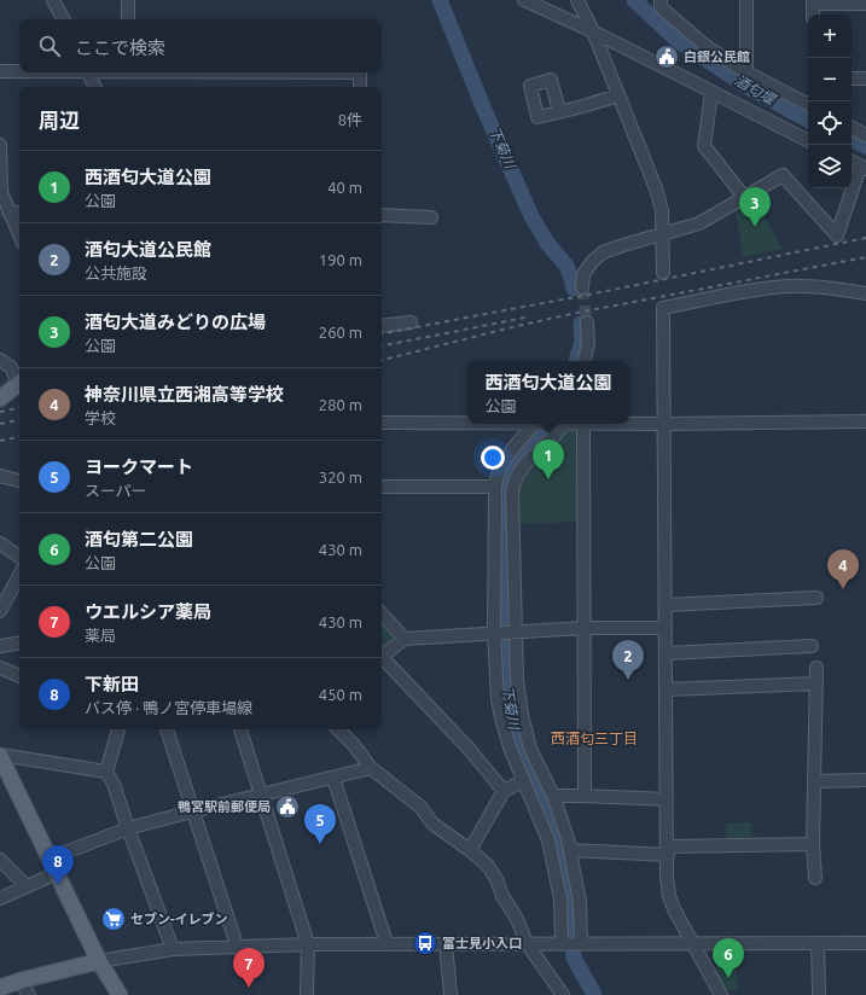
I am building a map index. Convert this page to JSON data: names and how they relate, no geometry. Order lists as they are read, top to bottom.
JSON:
{
  "districts": ["西酒匂三丁目"],
  "water": ["酒匂堰", "下菊川"],
  "places": {
    "public building": ["白銀公民館", "鴨宮駅前郵便局"],
    "supermarket": ["セブン-イレブン"],
    "bus stop": ["富士見小入口"]
  },
  "page": {
    "map_buttons": ["+", "−"],
    "search": "ここで検索",
    "heading": ["周辺", "8件"],
    "list": [
      {
        "mark": "1",
        "name": "西酒匂大道公園",
        "note": "公園",
        "value": "40 m"
      },
      {
        "mark": "2",
        "name": "酒匂大道公民館",
        "note": "公共施設",
        "value": "190 m"
      },
      {
        "mark": "3",
        "name": "酒匂大道みどりの広場",
        "note": "公園",
        "value": "260 m"
      },
      {
        "mark": "4",
        "name": "神奈川県立西湘高等学校",
        "note": "学校",
        "value": "280 m"
      },
      {
        "mark": "5",
        "name": "ヨークマート",
        "note": "スーパー",
        "value": "320 m"
      },
      {
        "mark": "6",
        "name": "酒匂第二公園",
        "note": "公園",
        "value": "430 m"
      },
      {
        "mark": "7",
        "name": "ウエルシア薬局",
        "note": "薬局",
        "value": "430 m"
      },
      {
        "mark": "8",
        "name": "下新田",
        "note": "バス停 · 鴨ノ宮停車場線",
        "value": "450 m"
      }
    ],
    "pins": [
      "3",
      "1",
      "4",
      "2",
      "5",
      "8",
      "6",
      "7"
    ],
    "popup": ["西酒匂大道公園", "公園"]
  }
}
